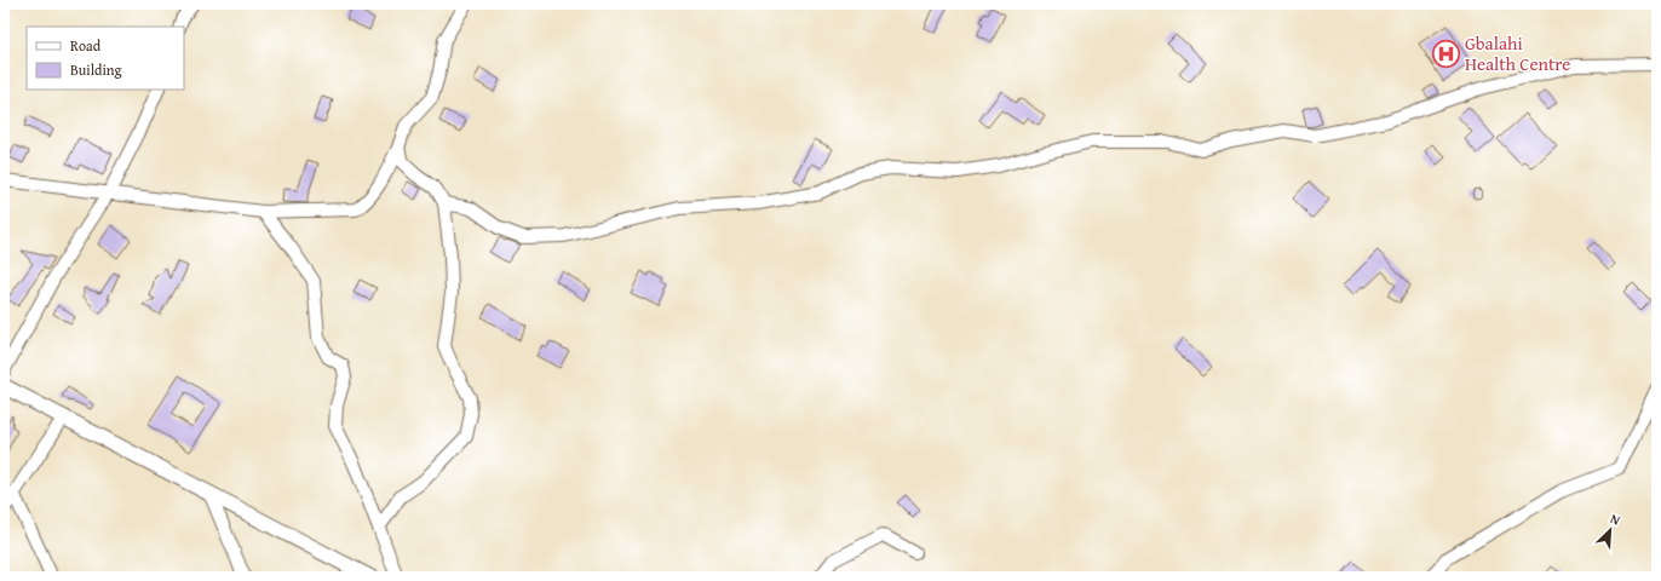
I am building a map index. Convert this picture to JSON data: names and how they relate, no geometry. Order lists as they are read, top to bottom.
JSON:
{
  "places": {
    "hospital": ["Gbalahi Health Centre"]
  },
  "legend": ["Road", "Building"],
  "north": "top right"
}
